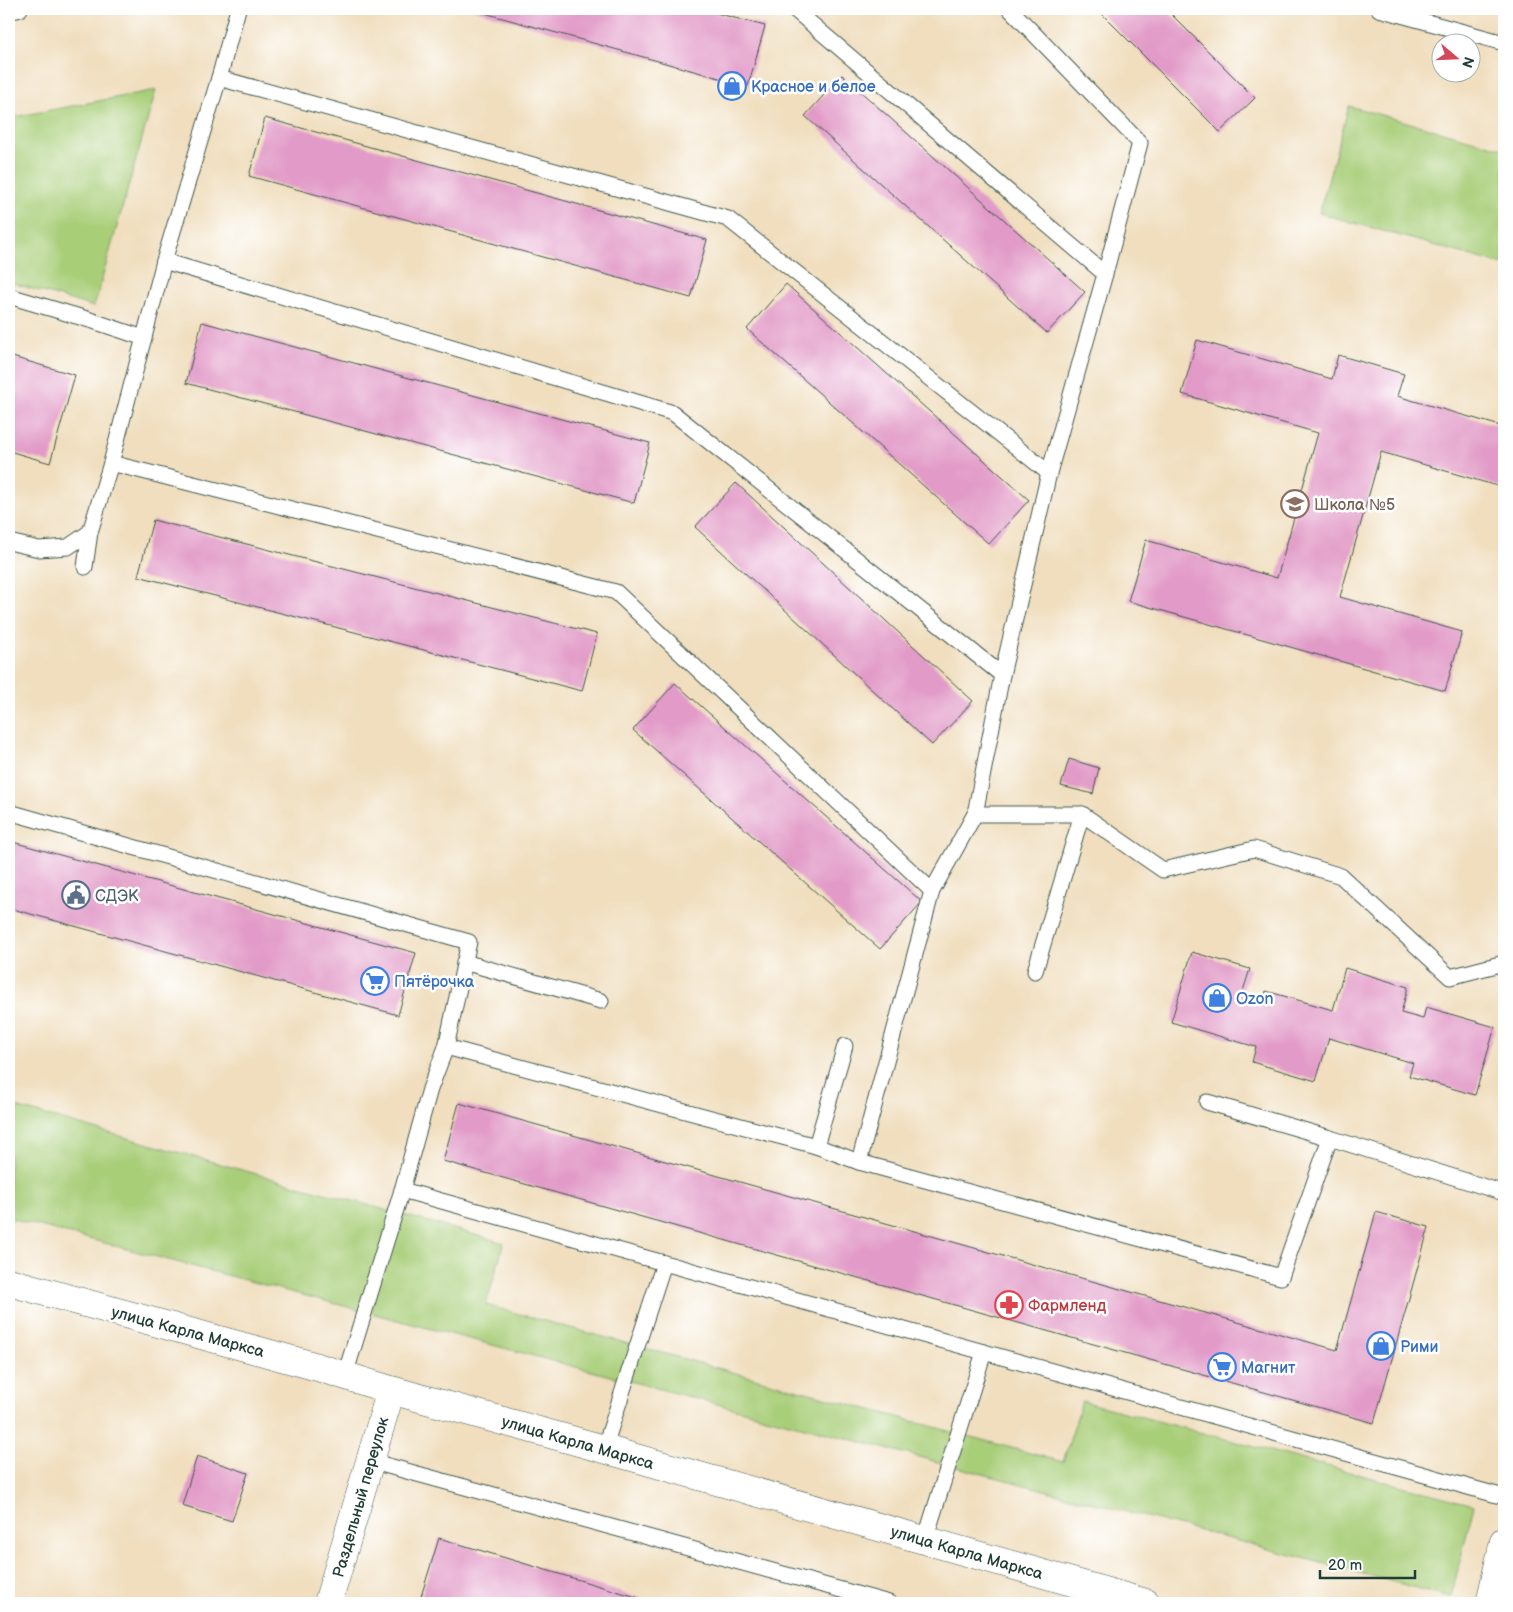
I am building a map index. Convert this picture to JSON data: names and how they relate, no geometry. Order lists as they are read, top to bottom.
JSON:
{
  "streets": {
    "street": ["улица Карла Маркса", "Раздельный переулок"]
  },
  "crossings": [
    ["улица Карла Маркса", "Раздельный переулок"]
  ],
  "places": {
    "shop": ["Красное и белое", "Ozon", "Рими"],
    "school or university": ["Школа №5"],
    "public building": ["СДЭК"],
    "supermarket": ["Пятёрочка", "Магнит"],
    "pharmacy": ["Фармленд"]
  },
  "scale_bar": "20 m",
  "north": "right"
}
